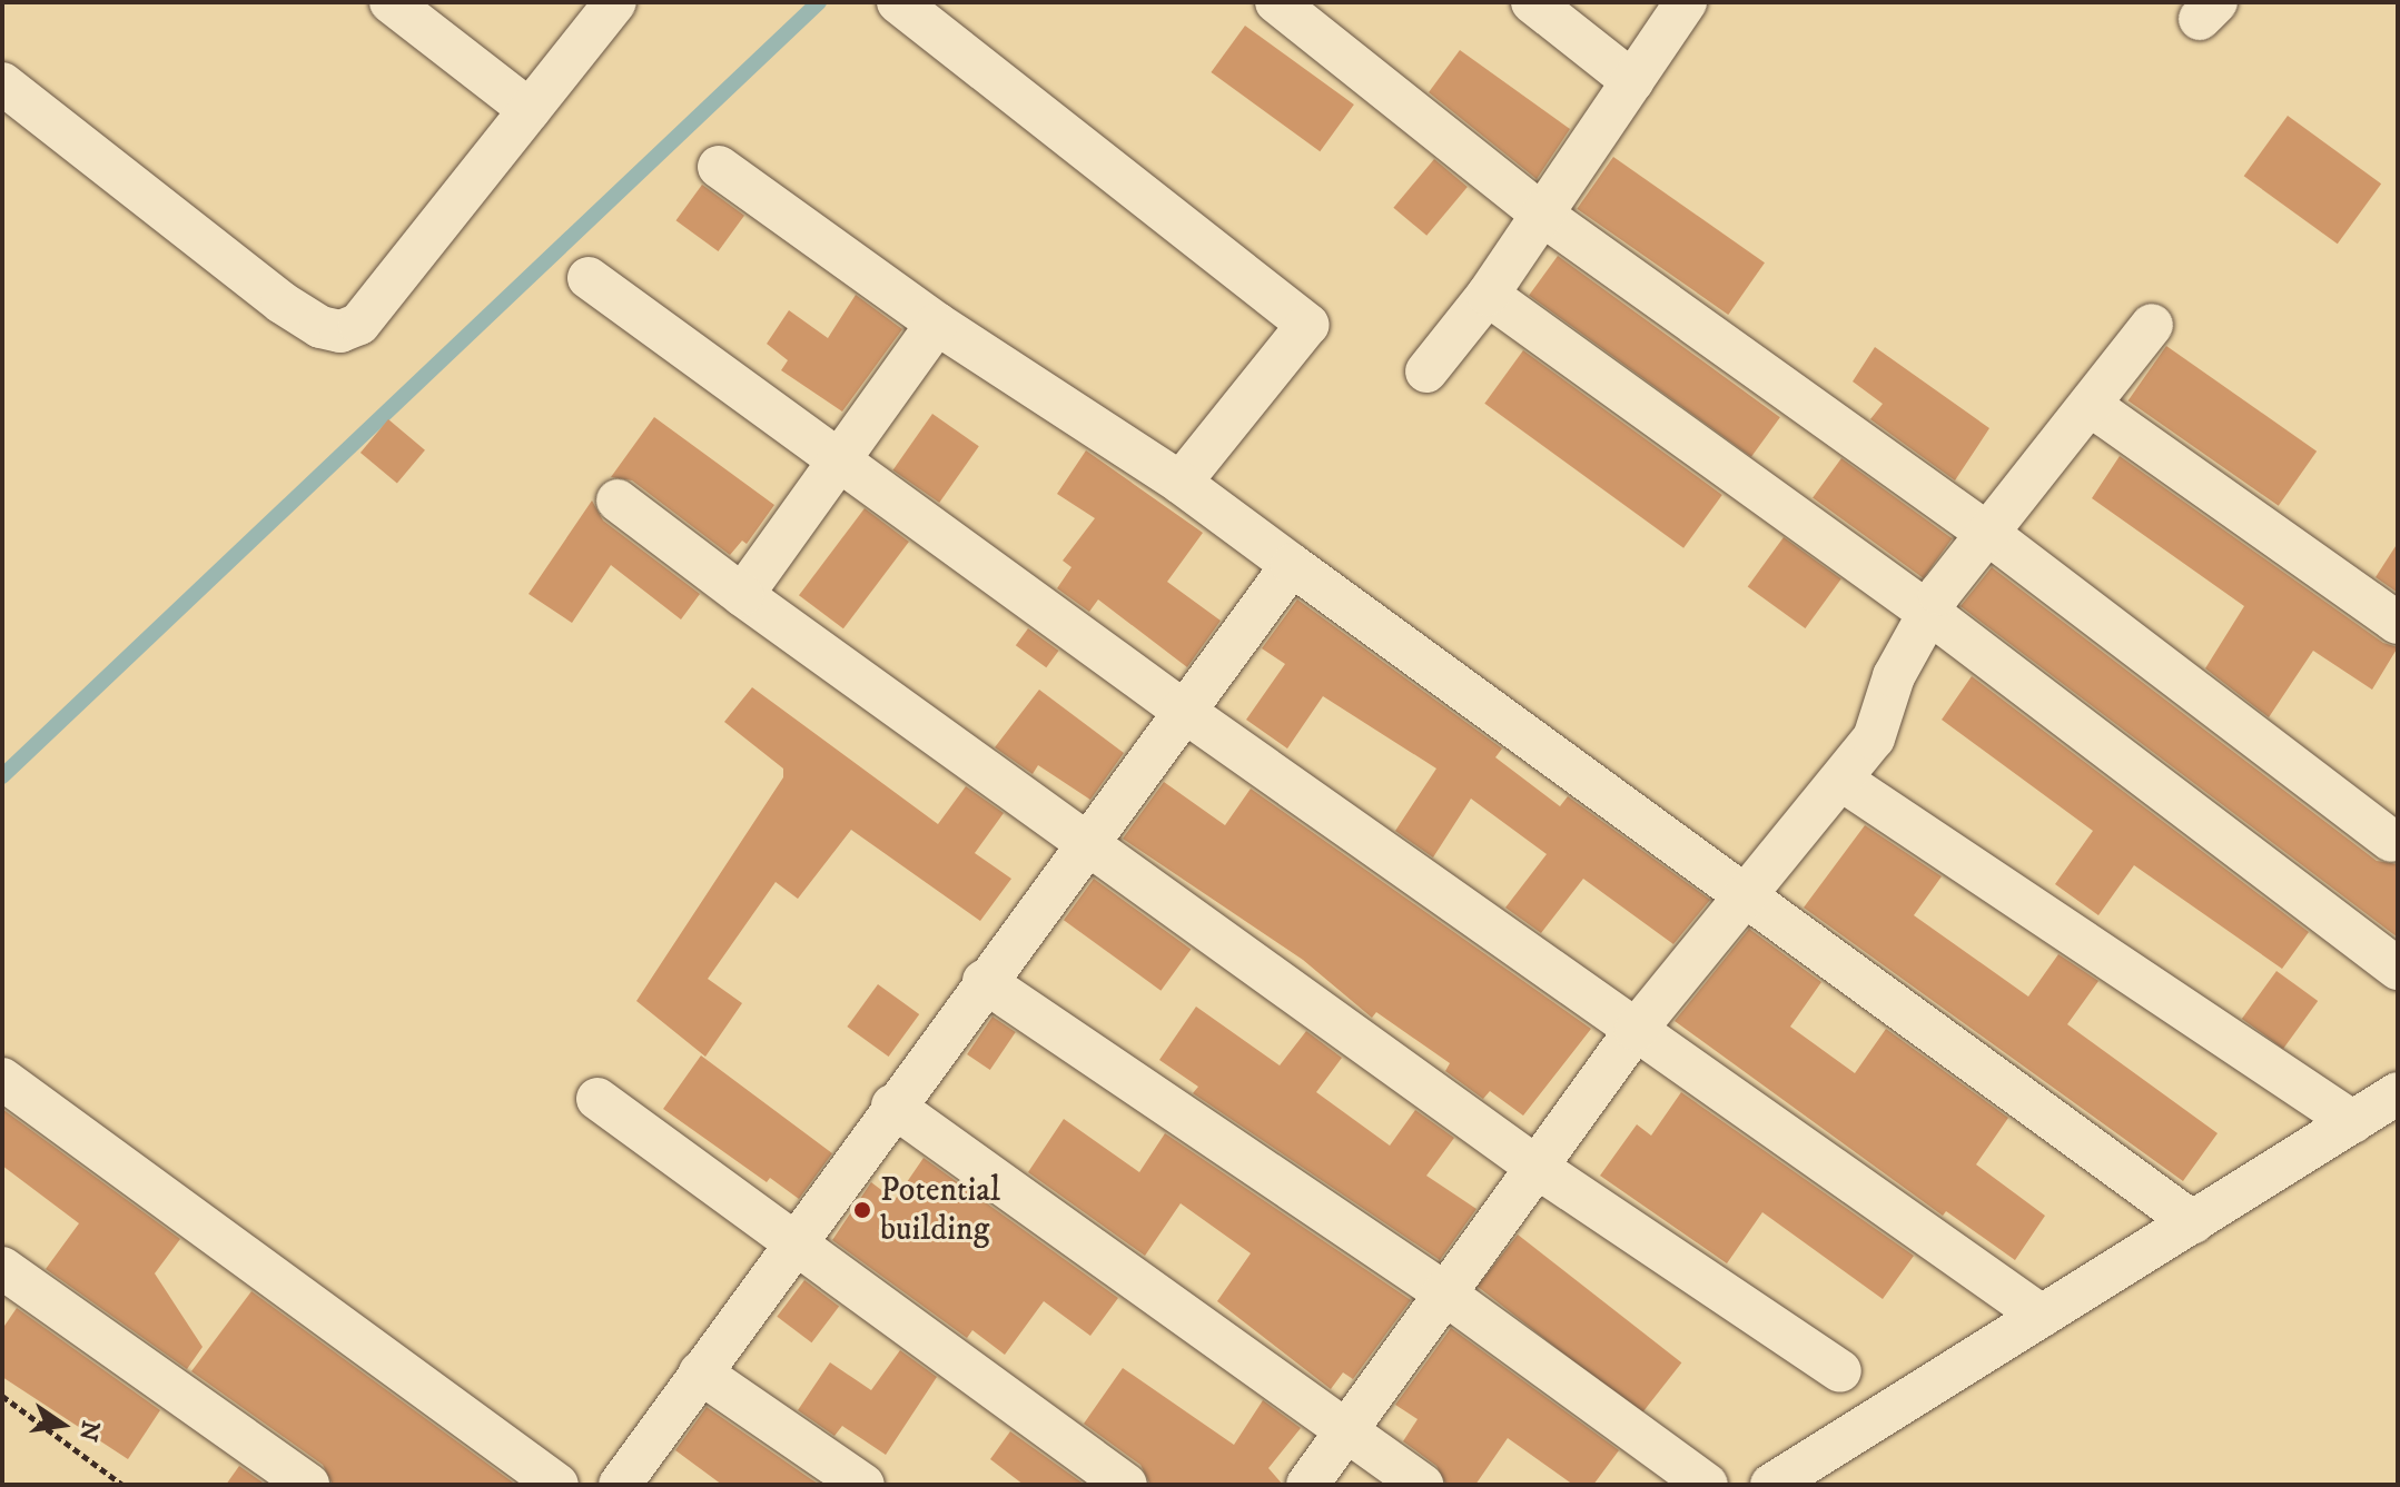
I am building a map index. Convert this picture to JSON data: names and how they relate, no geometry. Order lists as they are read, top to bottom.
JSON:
{
  "places": ["Potential building"],
  "north": "right"
}
